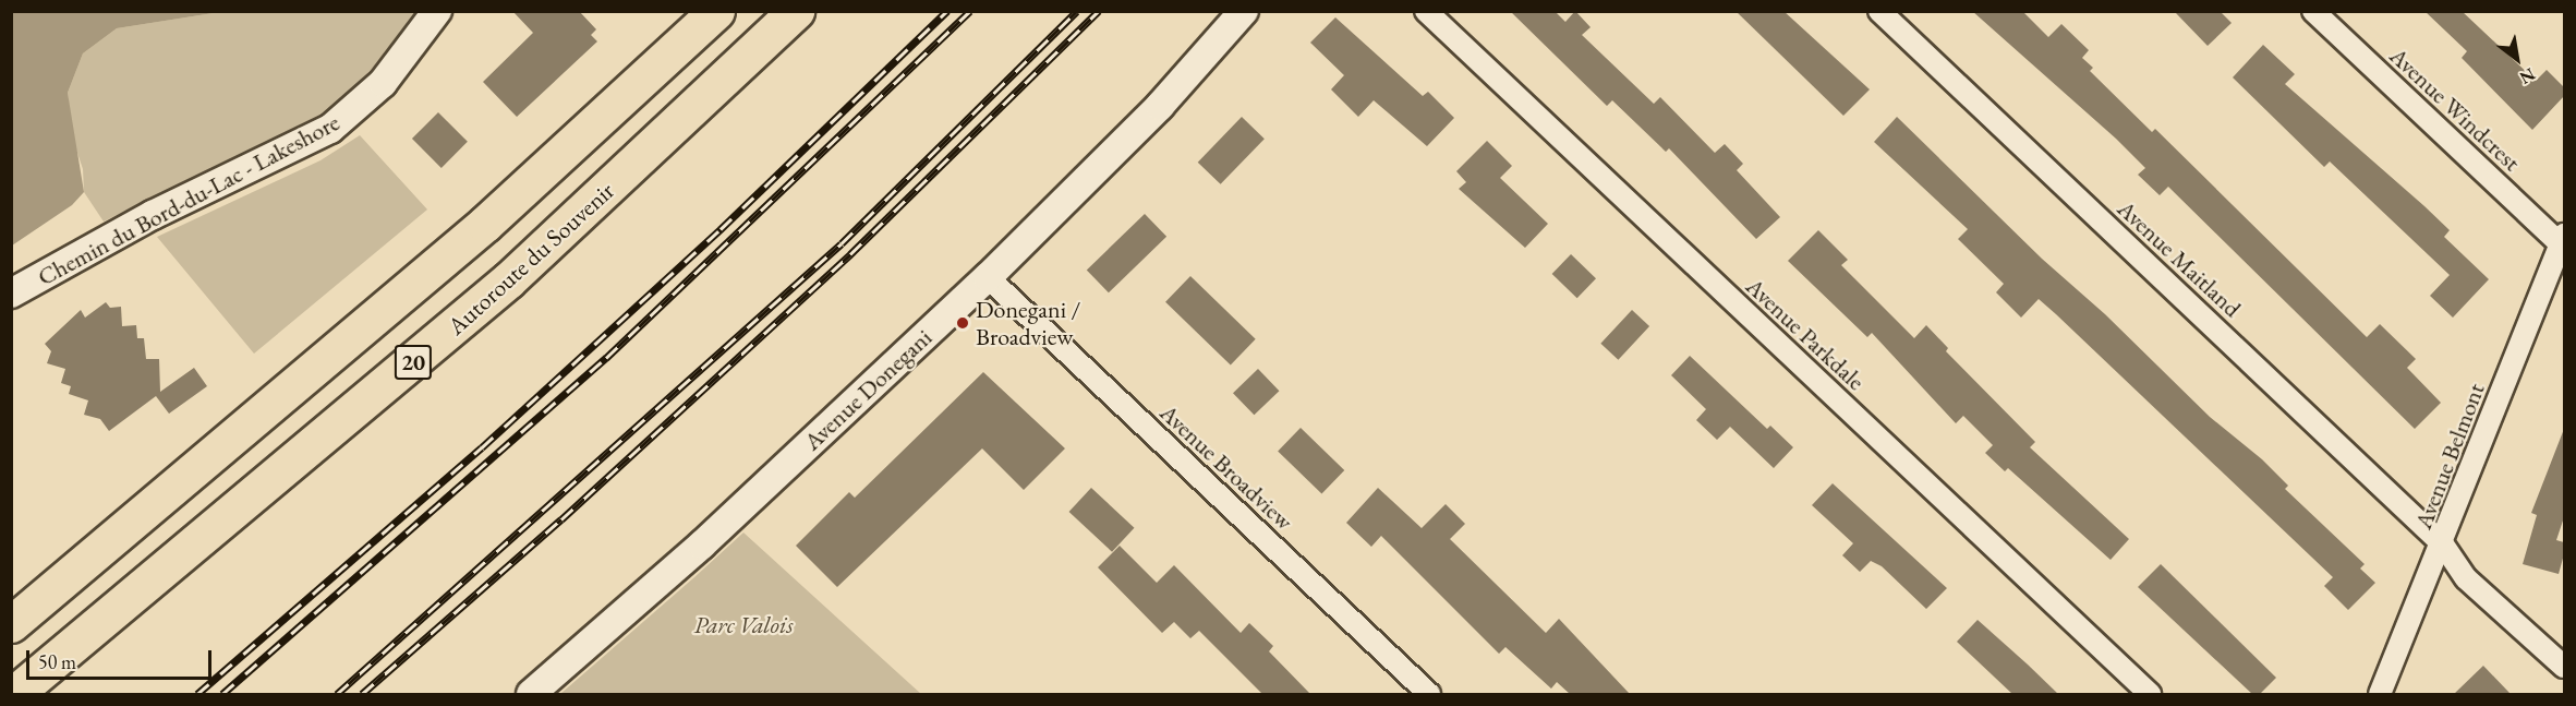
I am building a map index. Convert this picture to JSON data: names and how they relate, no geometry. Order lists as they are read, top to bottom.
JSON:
{
  "streets": {
    "highway": ["Autoroute du Souvenir", "20"],
    "street": [
      "Avenue Windcrest",
      "Chemin du Bord-du-Lac - Lakeshore",
      "Avenue Maitland",
      "Avenue Parkdale",
      "Avenue Donegani",
      "Avenue Belmont",
      "Avenue Broadview"
    ]
  },
  "crossings": [
    ["Avenue Windcrest", "Avenue Belmont"],
    ["Avenue Maitland", "Avenue Belmont"],
    ["Avenue Donegani", "Avenue Broadview"]
  ],
  "parks": ["Parc Valois"],
  "places": ["Donegani / Broadview"],
  "scale_bar": "50 m",
  "north": "bottom right"
}
